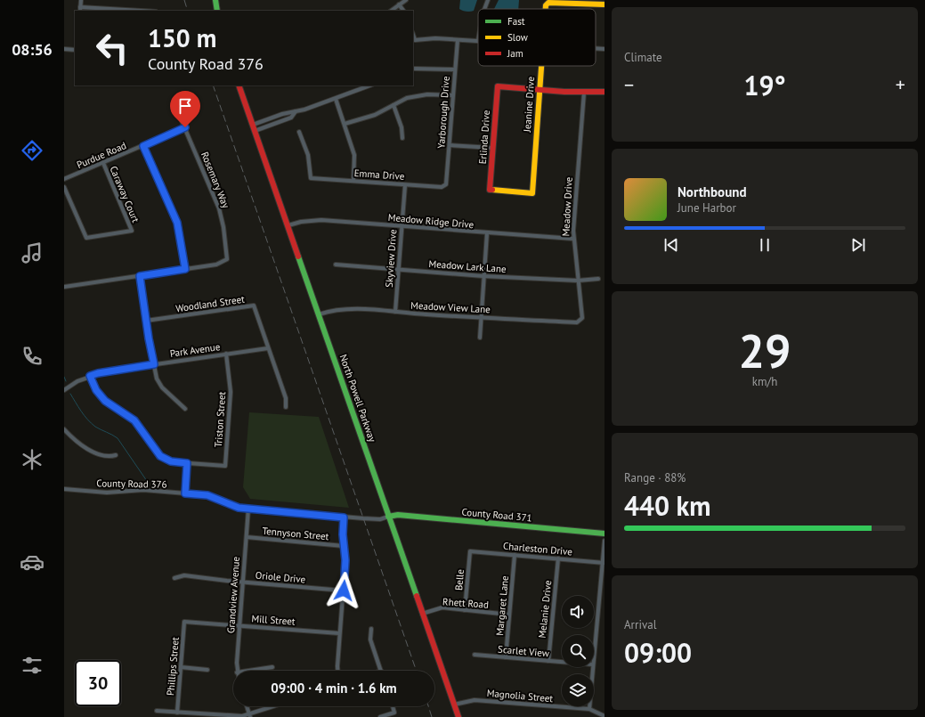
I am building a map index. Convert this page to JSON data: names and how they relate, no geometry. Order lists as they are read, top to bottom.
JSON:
{
  "streets": {
    "street": [
      "Jeanine Drive",
      "Yarborough Drive",
      "Erlinda Drive",
      "Purdue Road",
      "Emma Drive",
      "Rosemary Way",
      "Caraway Court",
      "Meadow Drive",
      "Meadow Ridge Drive",
      "Skyview Drive",
      "Meadow Lark Lane",
      "Woodland Street",
      "Meadow View Lane",
      "Park Avenue",
      "North Powell Parkway",
      "Triston Street",
      "County Road 376",
      "County Road 371",
      "Tennyson Street",
      "Charleston Drive",
      "Oriole Drive",
      "Belle",
      "Grandview Avenue",
      "Rhett Road",
      "Margaret Lane",
      "Melanie Drive",
      "Mill Street",
      "Scarlet View",
      "Phillips Street",
      "Magnolia Street"
    ]
  },
  "crossings": [
    ["Jeanine Drive", "Erlinda Drive"],
    ["Yarborough Drive", "Emma Drive"],
    ["Purdue Road", "Rosemary Way"],
    ["Purdue Road", "Caraway Court"],
    ["Emma Drive", "Skyview Drive"],
    ["Meadow Drive", "Meadow Ridge Drive"],
    ["Meadow Drive", "Meadow Lark Lane"],
    ["Meadow Drive", "Meadow View Lane"],
    ["Meadow Ridge Drive", "Skyview Drive"],
    ["Meadow Ridge Drive", "North Powell Parkway"],
    ["Skyview Drive", "Meadow Lark Lane"],
    ["Skyview Drive", "Meadow View Lane"],
    ["Woodland Street", "Park Avenue"],
    ["Meadow View Lane", "North Powell Parkway"],
    ["Park Avenue", "Triston Street"],
    ["North Powell Parkway", "County Road 376"],
    ["North Powell Parkway", "County Road 371"],
    ["North Powell Parkway", "Rhett Road"],
    ["North Powell Parkway", "Magnolia Street"],
    ["County Road 376", "County Road 371"],
    ["County Road 376", "Grandview Avenue"],
    ["Tennyson Street", "Grandview Avenue"],
    ["Charleston Drive", "Belle"],
    ["Charleston Drive", "Margaret Lane"],
    ["Charleston Drive", "Melanie Drive"],
    ["Oriole Drive", "Grandview Avenue"],
    ["Belle", "Rhett Road"],
    ["Grandview Avenue", "Mill Street"],
    ["Rhett Road", "Margaret Lane"],
    ["Margaret Lane", "Scarlet View"],
    ["Melanie Drive", "Scarlet View"],
    ["Mill Street", "Phillips Street"]
  ],
  "legend": ["Fast", "Slow", "Jam"],
  "page": {
    "tabs": "08:56",
    "tile": [
      "Climate",
      ["29", "km/h"],
      ["Range · 88%", "440 km"],
      ["Arrival", "09:00"]
    ],
    "turn": ["150 m", "County Road 376"],
    "heat": ["−", "19°", "+"],
    "song": ["Northbound", "June Harbor"],
    "limit": "30",
    "trip": "09:00 · 4 min · 1.6 km"
  }
}
